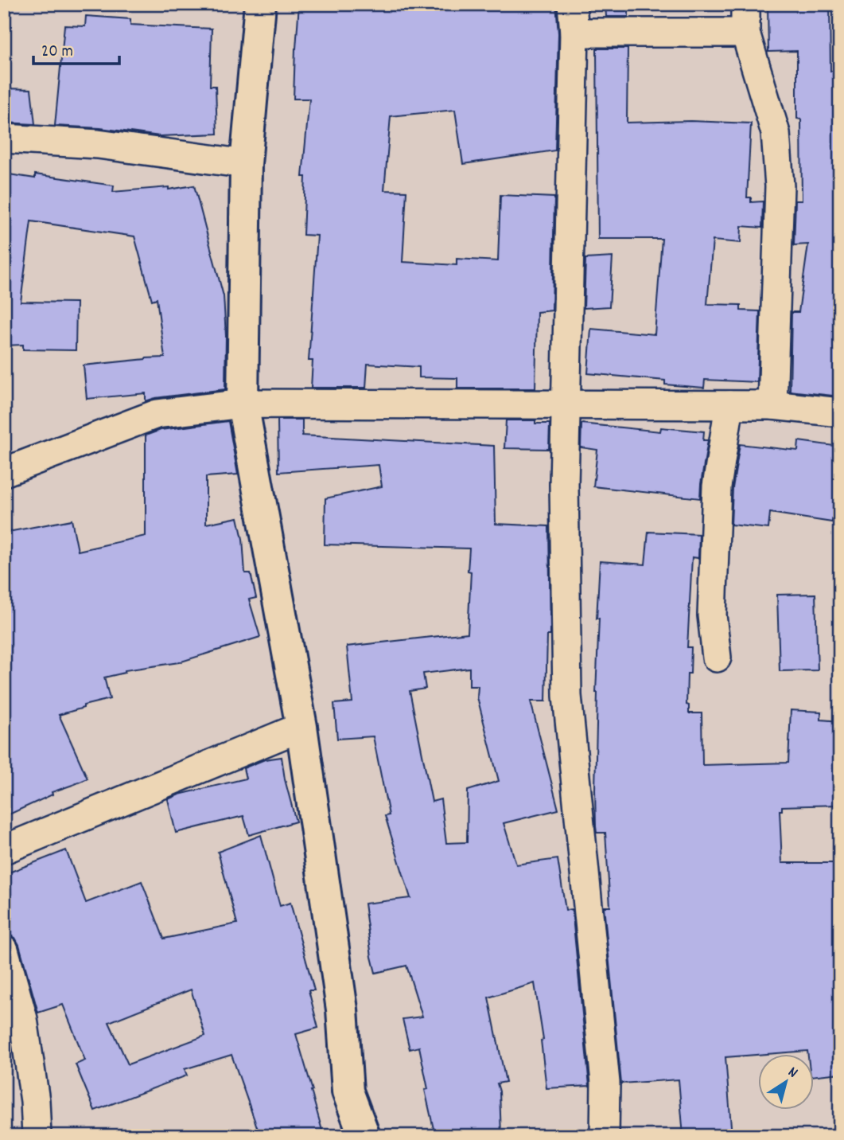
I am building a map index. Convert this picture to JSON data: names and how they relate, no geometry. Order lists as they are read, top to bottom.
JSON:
{
  "scale_bar": "20 m",
  "north": "top right"
}
